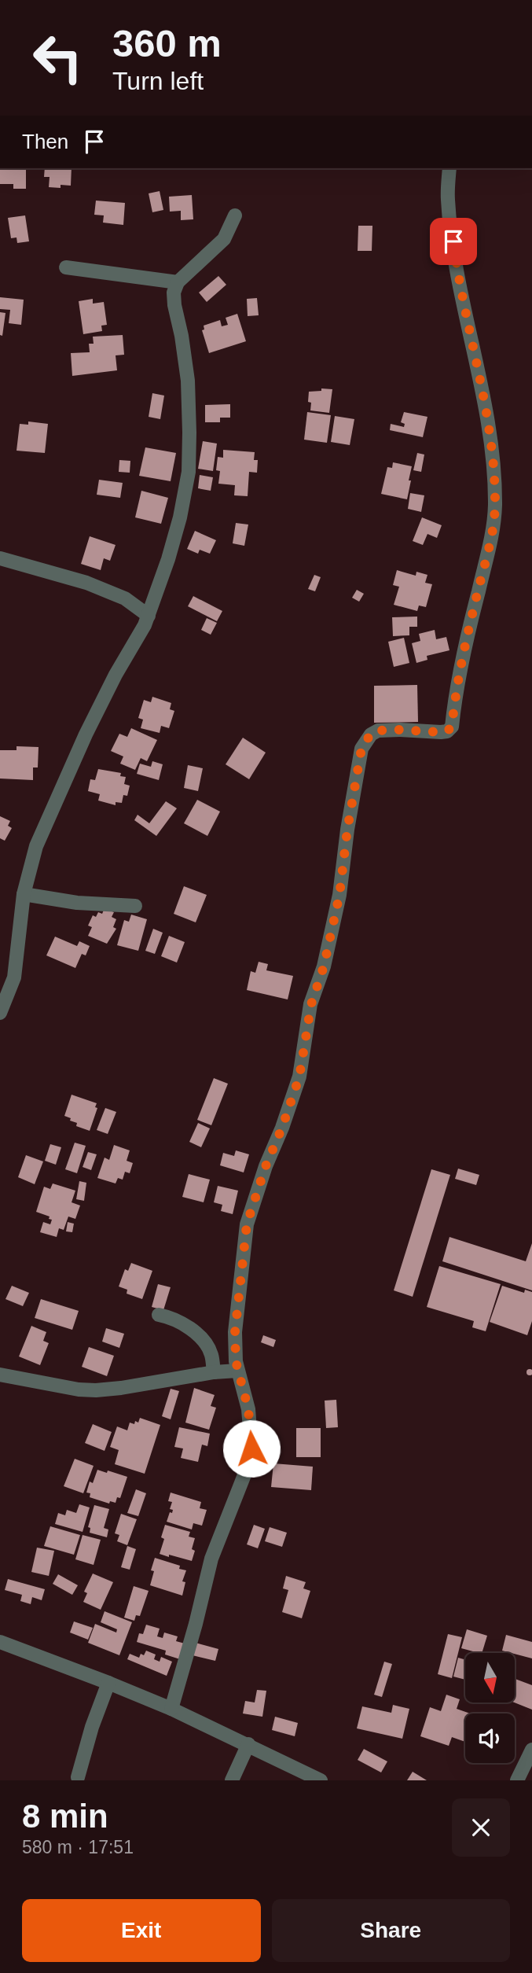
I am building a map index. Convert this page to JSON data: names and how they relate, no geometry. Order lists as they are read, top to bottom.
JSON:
{
  "north": "bottom",
  "page": {
    "turn": ["360 m", "Turn left"],
    "then": "Then",
    "heading": ["8 min", "580 m · 17:51"],
    "buttons": ["Exit", "Share"]
  }
}
